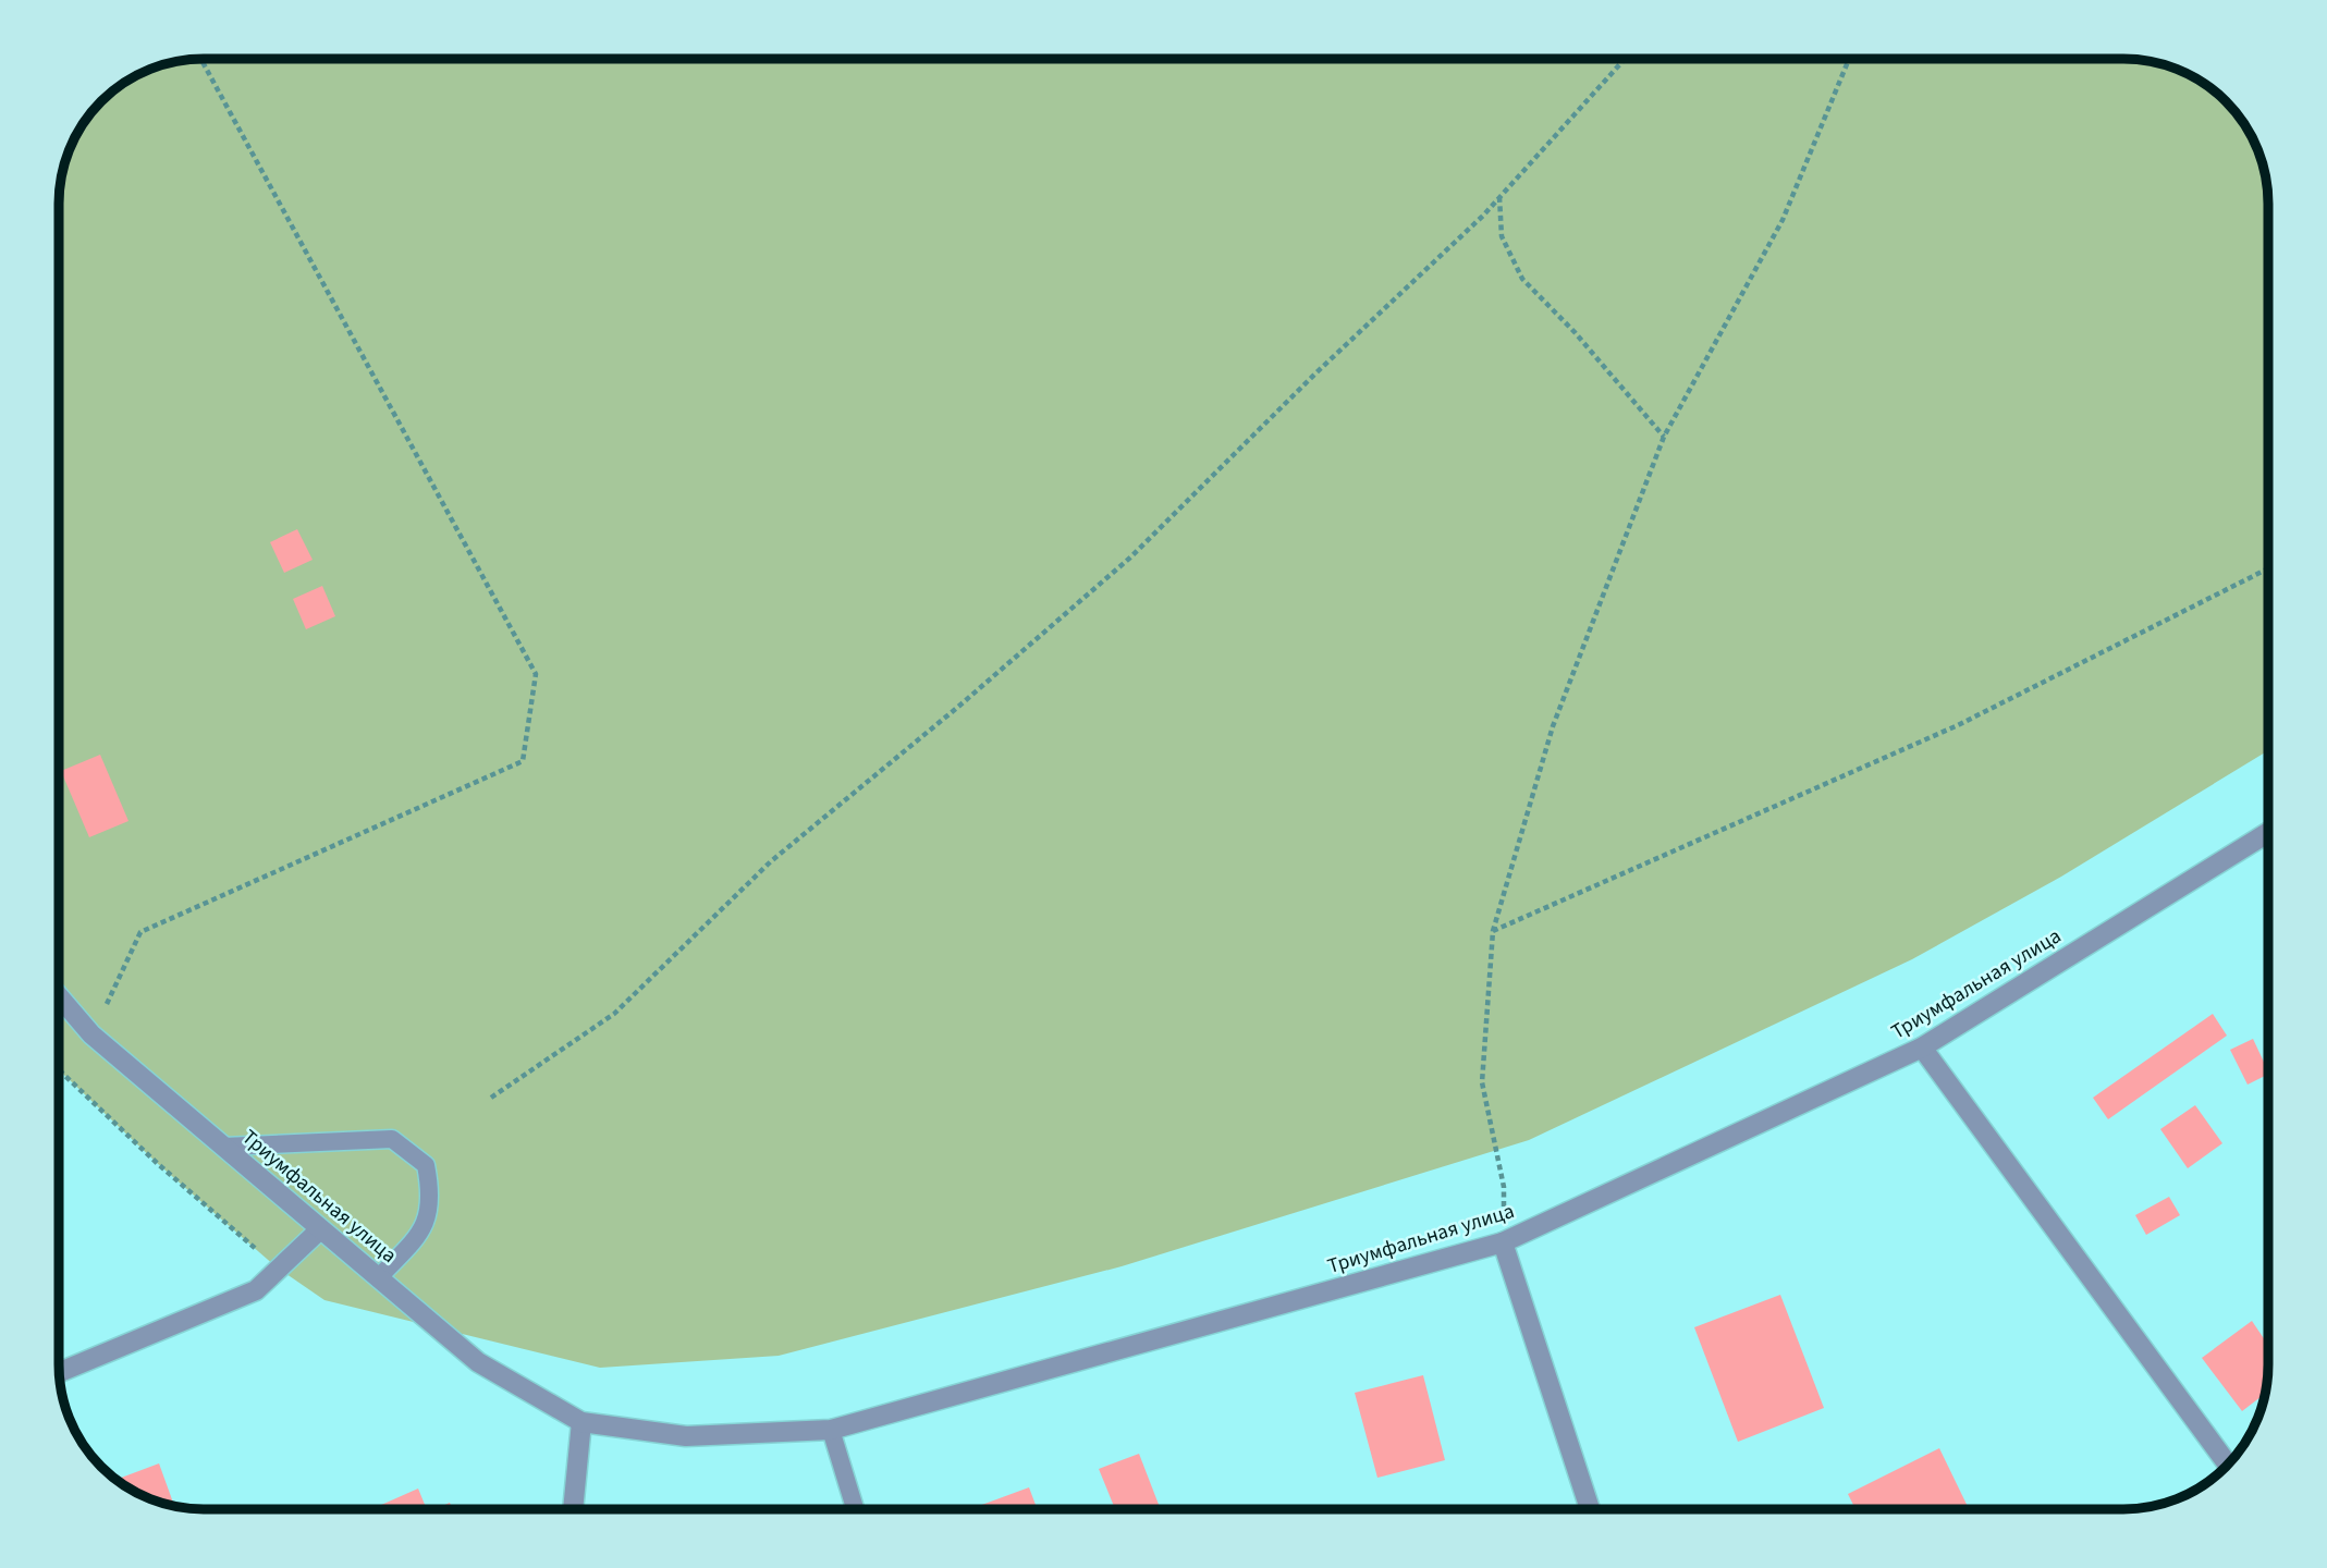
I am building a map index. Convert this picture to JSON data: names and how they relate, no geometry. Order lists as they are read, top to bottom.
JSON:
{
  "streets": {
    "street": ["Триумфальная улица"]
  }
}
